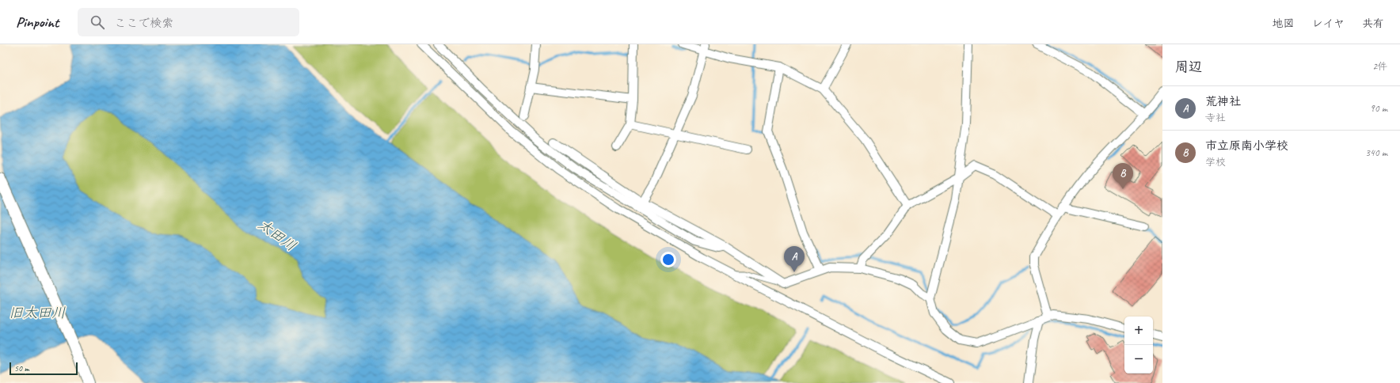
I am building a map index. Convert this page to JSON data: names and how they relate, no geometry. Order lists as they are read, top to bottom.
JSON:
{
  "water": ["太田川", "旧太田川"],
  "scale_bar": "50 m",
  "page": {
    "header": "Pinpoint",
    "search": "ここで検索",
    "nav": ["地図", "レイヤ", "共有"],
    "heading": ["周辺", "2件"],
    "list": [
      {
        "mark": "A",
        "name": "荒神社",
        "note": "寺社",
        "value": "90 m"
      },
      {
        "mark": "B",
        "name": "市立原南小学校",
        "note": "学校",
        "value": "340 m"
      }
    ],
    "pins": ["B", "A"],
    "map_buttons": ["+", "−"],
    "scale": "50 m"
  }
}
